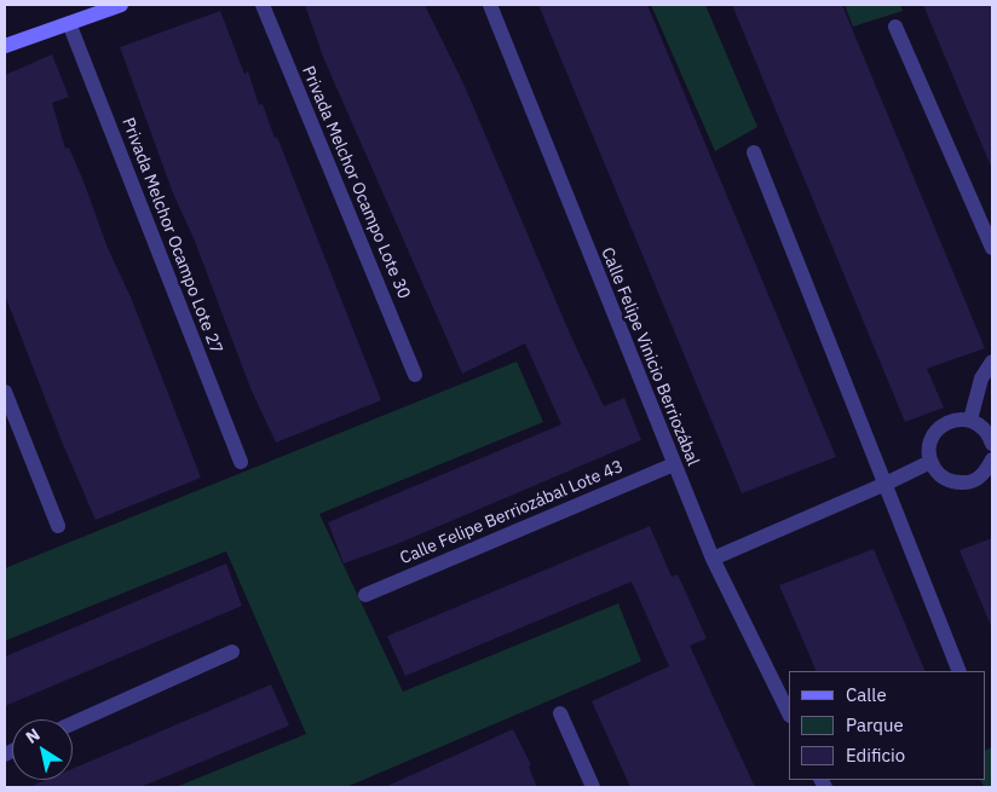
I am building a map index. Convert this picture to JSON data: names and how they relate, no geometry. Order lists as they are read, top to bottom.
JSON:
{
  "streets": {
    "street": [
      "Privada Melchor Ocampo Lote 30",
      "Privada Melchor Ocampo Lote 27",
      "Calle Felipe Vinicio Berriozábal",
      "Calle Felipe Berriozábal Lote 43"
    ]
  },
  "crossings": [
    ["Calle Felipe Vinicio Berriozábal", "Calle Felipe Berriozábal Lote 43"]
  ],
  "legend": ["Calle", "Parque", "Edificio"],
  "north": "top left"
}
